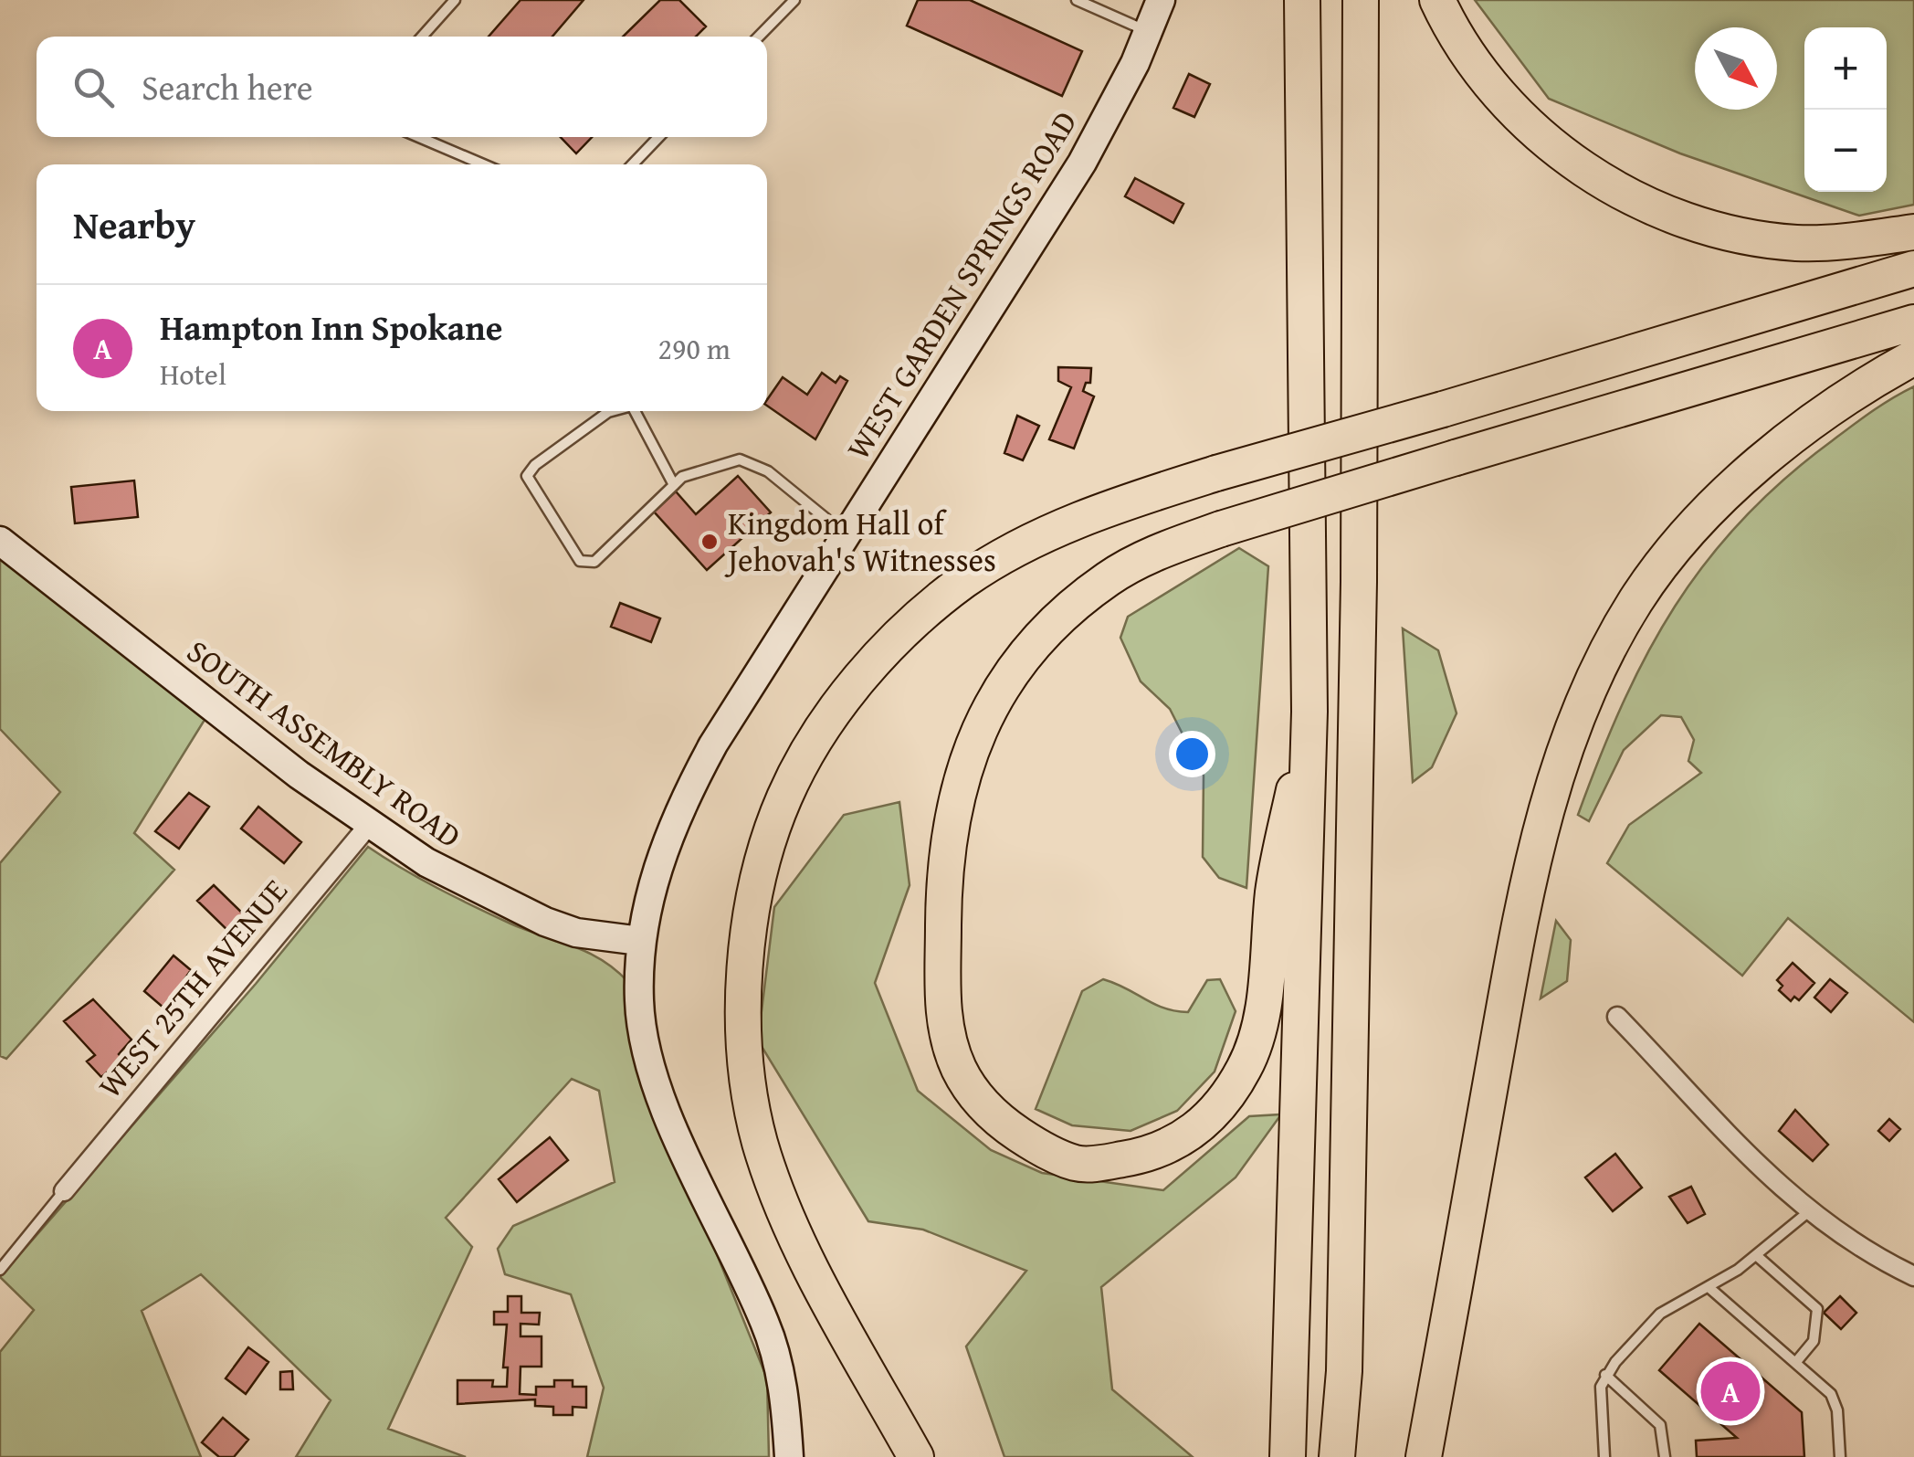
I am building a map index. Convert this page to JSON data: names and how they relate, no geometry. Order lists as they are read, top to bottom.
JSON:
{
  "streets": {
    "street": ["WEST GARDEN SPRINGS ROAD", "SOUTH ASSEMBLY ROAD", "WEST 25TH AVENUE"]
  },
  "crossings": [
    ["WEST GARDEN SPRINGS ROAD", "SOUTH ASSEMBLY ROAD"],
    ["SOUTH ASSEMBLY ROAD", "WEST 25TH AVENUE"]
  ],
  "places": ["Kingdom Hall of Jehovah's Witnesses"],
  "north": "bottom right",
  "page": {
    "map_buttons": ["+", "−"],
    "search": "Search here",
    "heading": "Nearby",
    "list": [
      {
        "mark": "A",
        "name": "Hampton Inn Spokane",
        "note": "Hotel",
        "value": "290 m"
      }
    ],
    "pins": "A"
  }
}
